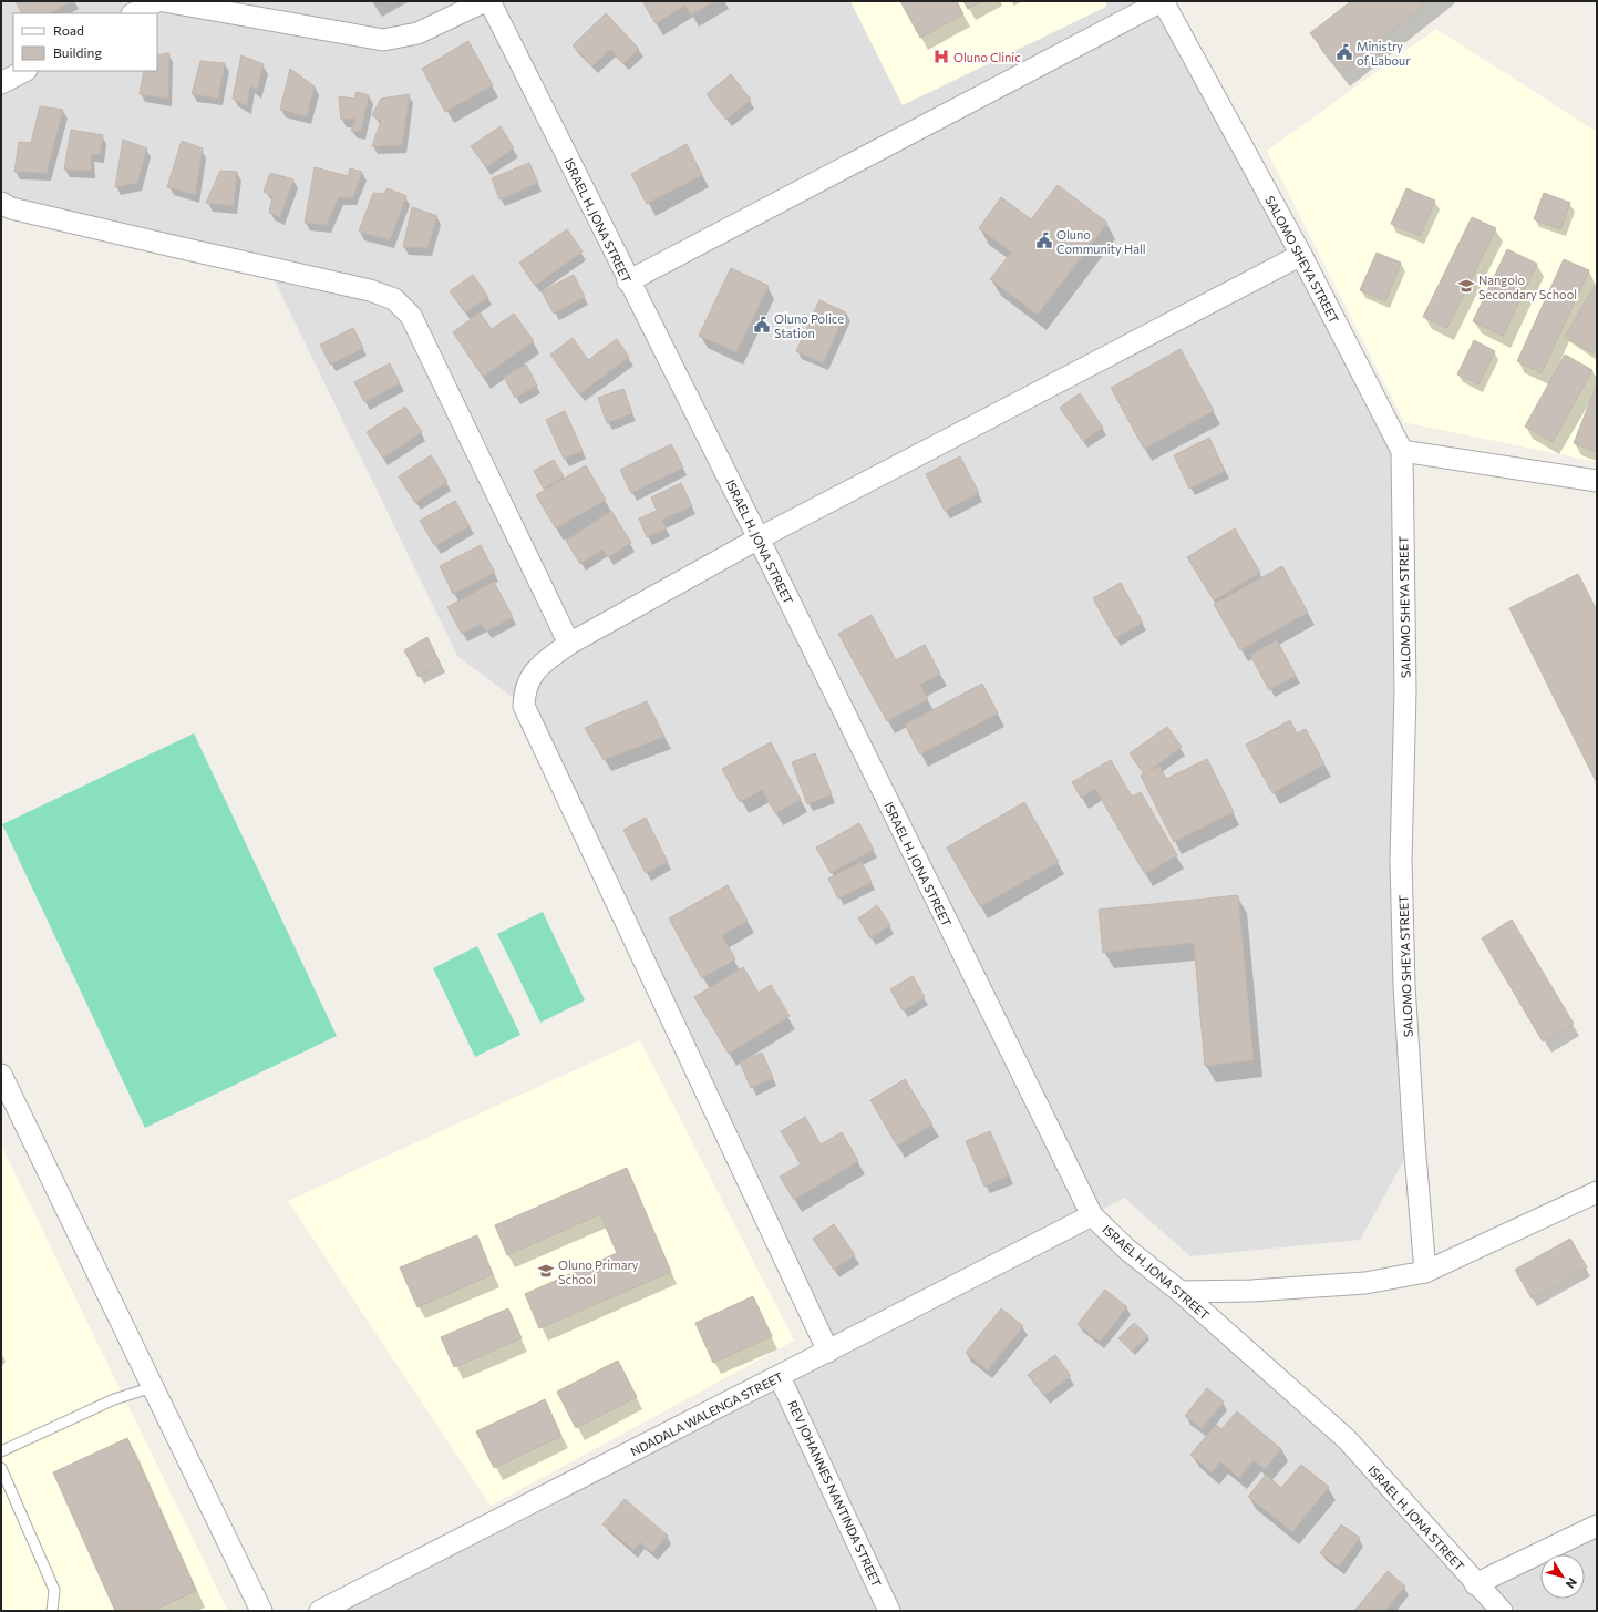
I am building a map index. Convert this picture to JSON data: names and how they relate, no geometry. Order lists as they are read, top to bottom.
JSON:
{
  "streets": {
    "street": [
      "ISRAEL H. JONA STREET",
      "SALOMO SHEYA STREET",
      "NDADALA WALENGA STREET",
      "REV JOHANNES NANTINDA STREET"
    ]
  },
  "crossings": [
    ["ISRAEL H. JONA STREET", "NDADALA WALENGA STREET"],
    ["NDADALA WALENGA STREET", "REV JOHANNES NANTINDA STREET"]
  ],
  "places": {
    "public building": ["Ministry of Labour", "Oluno Community Hall", "Oluno Police Station"],
    "hospital": ["Oluno Clinic"],
    "school or university": ["Nangolo Secondary School", "Oluno Primary School"]
  },
  "legend": ["Road", "Building"],
  "north": "bottom right"
}
